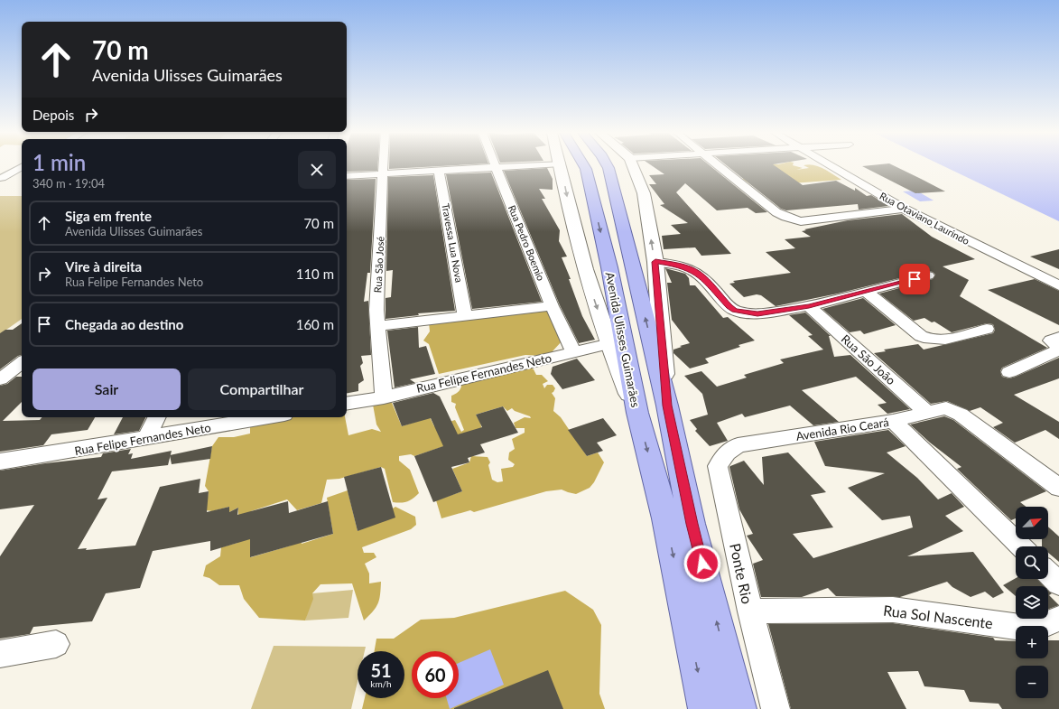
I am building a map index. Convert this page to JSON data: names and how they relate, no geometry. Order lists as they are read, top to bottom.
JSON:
{
  "streets": {
    "main road": ["Avenida Ulisses Guimarães"],
    "street": [
      "Rua Otaviano Laurindo",
      "Travessa Lua Nova",
      "Rua Pedro Boemio",
      "Rua São José",
      "Rua São João",
      "Rua Felipe Fernandes Neto",
      "Avenida Rio Ceará",
      "Ponte Rio",
      "Rua Sol Nascente"
    ]
  },
  "crossings": [
    ["Rua Pedro Boemio", "Rua Felipe Fernandes Neto"],
    ["Rua São José", "Rua Felipe Fernandes Neto"],
    ["Avenida Ulisses Guimarães", "Rua Felipe Fernandes Neto"],
    ["Rua São João", "Avenida Rio Ceará"],
    ["Avenida Rio Ceará", "Ponte Rio"],
    ["Ponte Rio", "Rua Sol Nascente"]
  ],
  "north": "top right",
  "page": {
    "turn": ["70 m", "Avenida Ulisses Guimarães"],
    "then": "Depois",
    "heading": ["1 min", "340 m · 19:04"],
    "list": [
      {
        "name": "Siga em frente",
        "note": "Avenida Ulisses Guimarães",
        "value": "70 m"
      },
      {
        "name": "Vire à direita",
        "note": "Rua Felipe Fernandes Neto",
        "value": "110 m"
      },
      {
        "name": "Chegada ao destino",
        "value": "160 m"
      }
    ],
    "buttons": ["Sair", "Compartilhar"],
    "map_buttons": ["+", "−"],
    "speed": "51 km/h",
    "limit": "60"
  }
}
